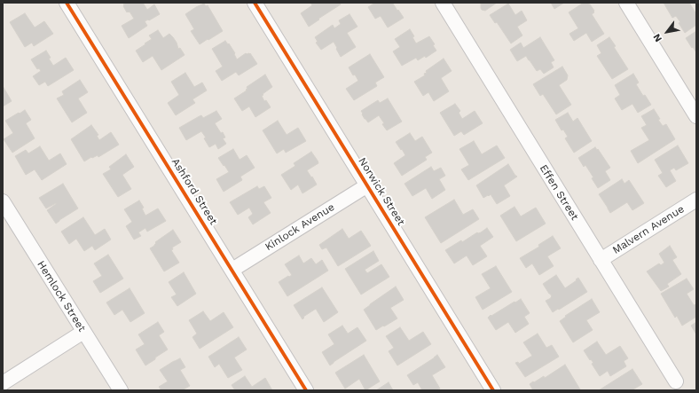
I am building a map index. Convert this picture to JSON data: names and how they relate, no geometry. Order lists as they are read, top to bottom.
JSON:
{
  "streets": {
    "street": [
      "Ashford Street",
      "Norwick Street",
      "Effen Street",
      "Kinlock Avenue",
      "Malvern Avenue",
      "Hemlock Street"
    ]
  },
  "crossings": [
    ["Ashford Street", "Kinlock Avenue"],
    ["Norwick Street", "Kinlock Avenue"],
    ["Effen Street", "Malvern Avenue"]
  ],
  "north": "bottom left"
}
